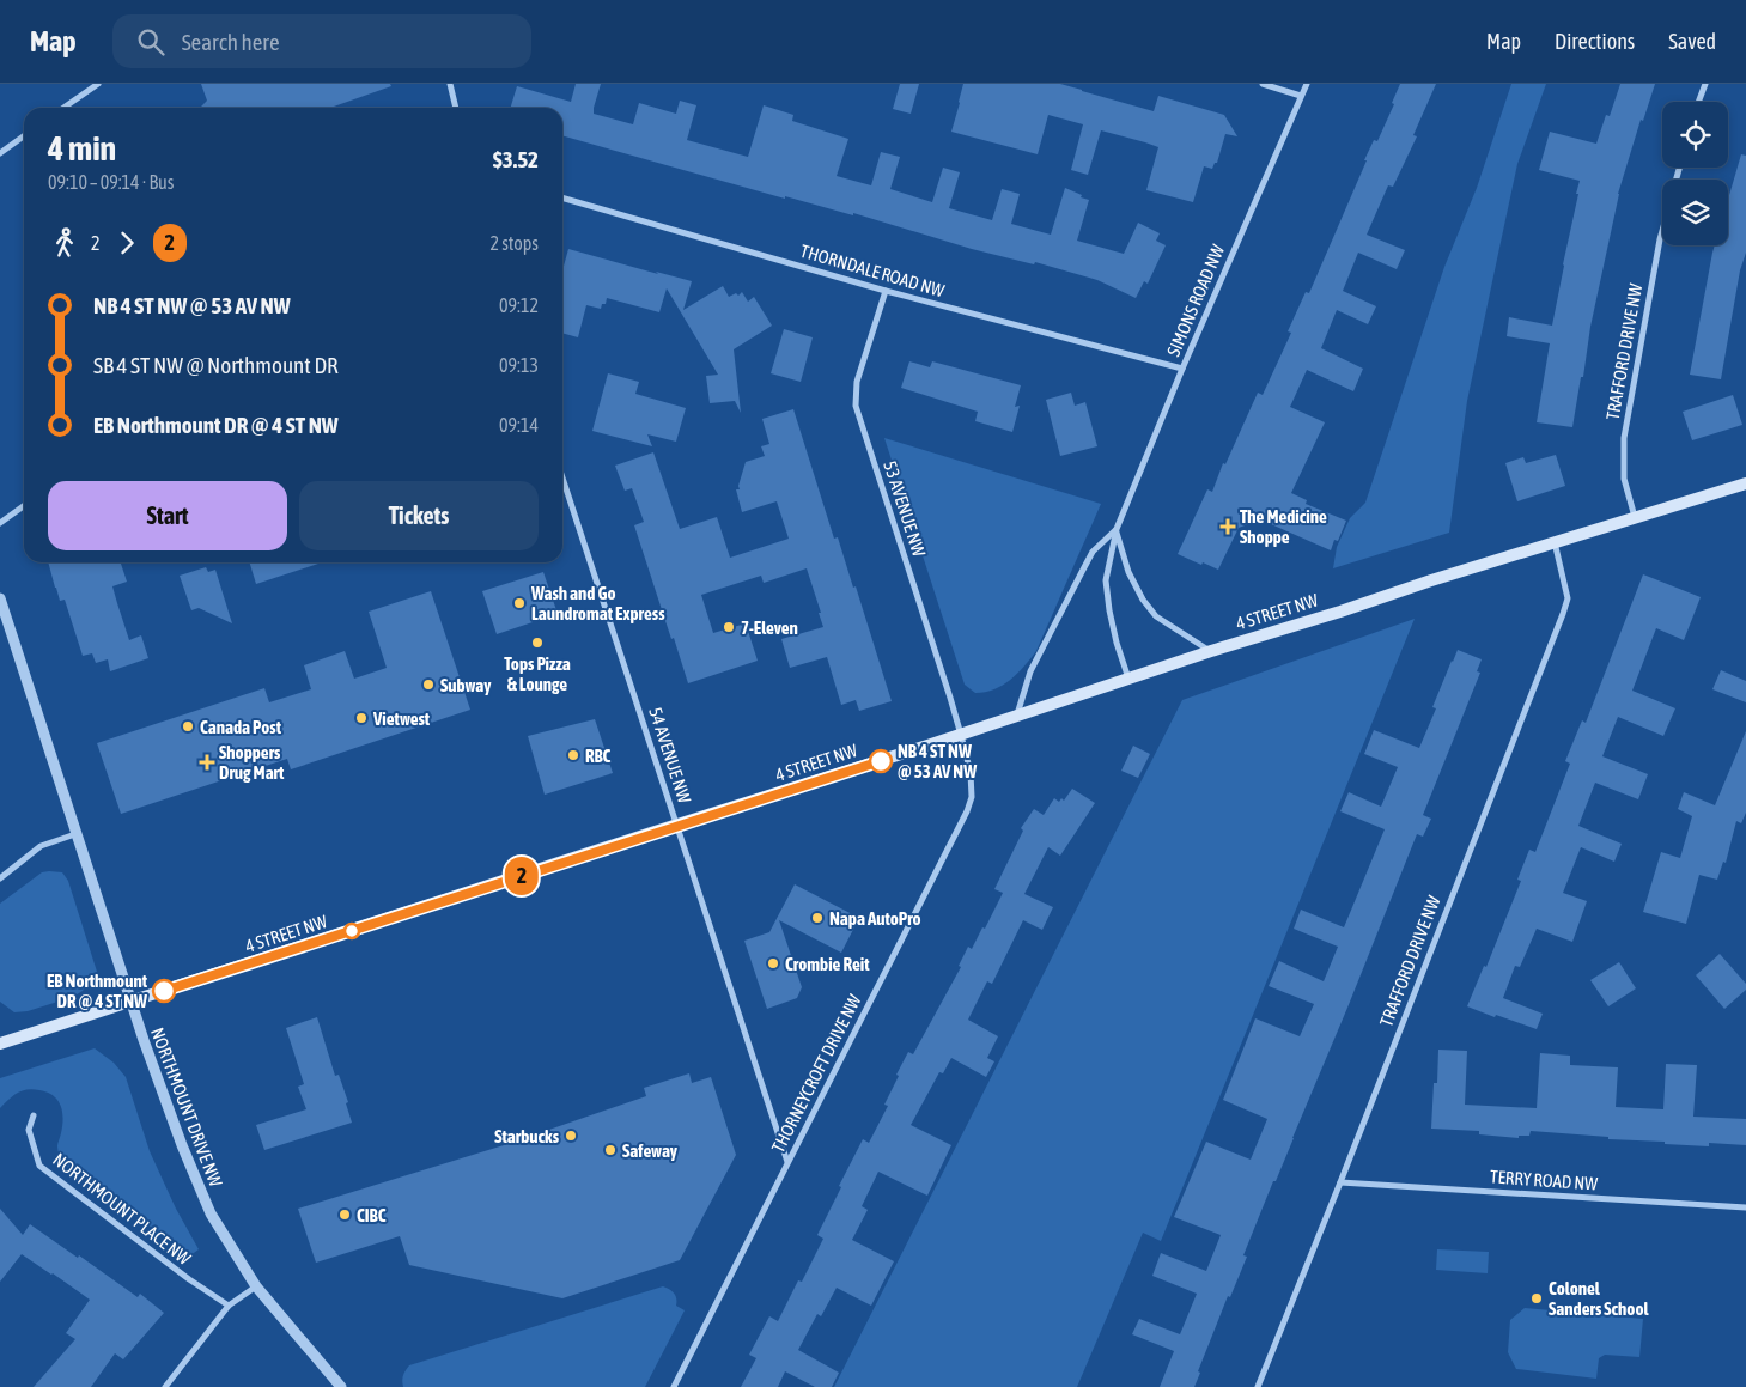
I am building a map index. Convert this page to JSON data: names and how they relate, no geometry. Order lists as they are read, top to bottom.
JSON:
{
  "streets": {
    "main road": ["4 STREET NW"],
    "street": [
      "THORNDALE ROAD NW",
      "SIMONS ROAD NW",
      "TRAFFORD DRIVE NW",
      "53 AVENUE NW",
      "54 AVENUE NW",
      "THORNEYCROFT DRIVE NW",
      "NORTHMOUNT DRIVE NW",
      "TERRY ROAD NW",
      "NORTHMOUNT PLACE NW"
    ]
  },
  "crossings": [
    ["THORNDALE ROAD NW", "SIMONS ROAD NW"],
    ["THORNDALE ROAD NW", "53 AVENUE NW"],
    ["SIMONS ROAD NW", "4 STREET NW"],
    ["TRAFFORD DRIVE NW", "4 STREET NW"],
    ["TRAFFORD DRIVE NW", "TERRY ROAD NW"],
    ["53 AVENUE NW", "4 STREET NW"],
    ["53 AVENUE NW", "THORNEYCROFT DRIVE NW"],
    ["4 STREET NW", "54 AVENUE NW"],
    ["4 STREET NW", "THORNEYCROFT DRIVE NW"],
    ["4 STREET NW", "NORTHMOUNT DRIVE NW"],
    ["54 AVENUE NW", "THORNEYCROFT DRIVE NW"]
  ],
  "places": {
    "health": ["The Medicine Shoppe", "Shoppers Drug Mart"],
    "other": [
      "Wash and Go Laundromat Express",
      "7-Eleven",
      "Tops Pizza & Lounge",
      "Subway",
      "Vietwest",
      "Canada Post",
      "RBC",
      "NB 4 ST NW @ 53 AV NW",
      "Napa AutoPro",
      "Crombie Reit",
      "EB Northmount DR @ 4 ST NW",
      "Starbucks",
      "Safeway",
      "CIBC",
      "Colonel Sanders School"
    ]
  },
  "lines": ["bus line 2"],
  "page": {
    "header": "Map",
    "search": "Search here",
    "nav": ["Map", "Directions", "Saved"],
    "on_map": "2",
    "heading": ["4 min", "09:10 – 09:14 · Bus", "$3.52"],
    "legs": ["2", "2", "2 stops"],
    "list": [
      {
        "name": "NB 4 ST NW @ 53 AV NW",
        "value": "09:12"
      },
      {
        "name": "SB 4 ST NW @ Northmount DR",
        "value": "09:13"
      },
      {
        "name": "EB Northmount DR @ 4 ST NW",
        "value": "09:14"
      }
    ],
    "buttons": ["Start", "Tickets"]
  }
}
